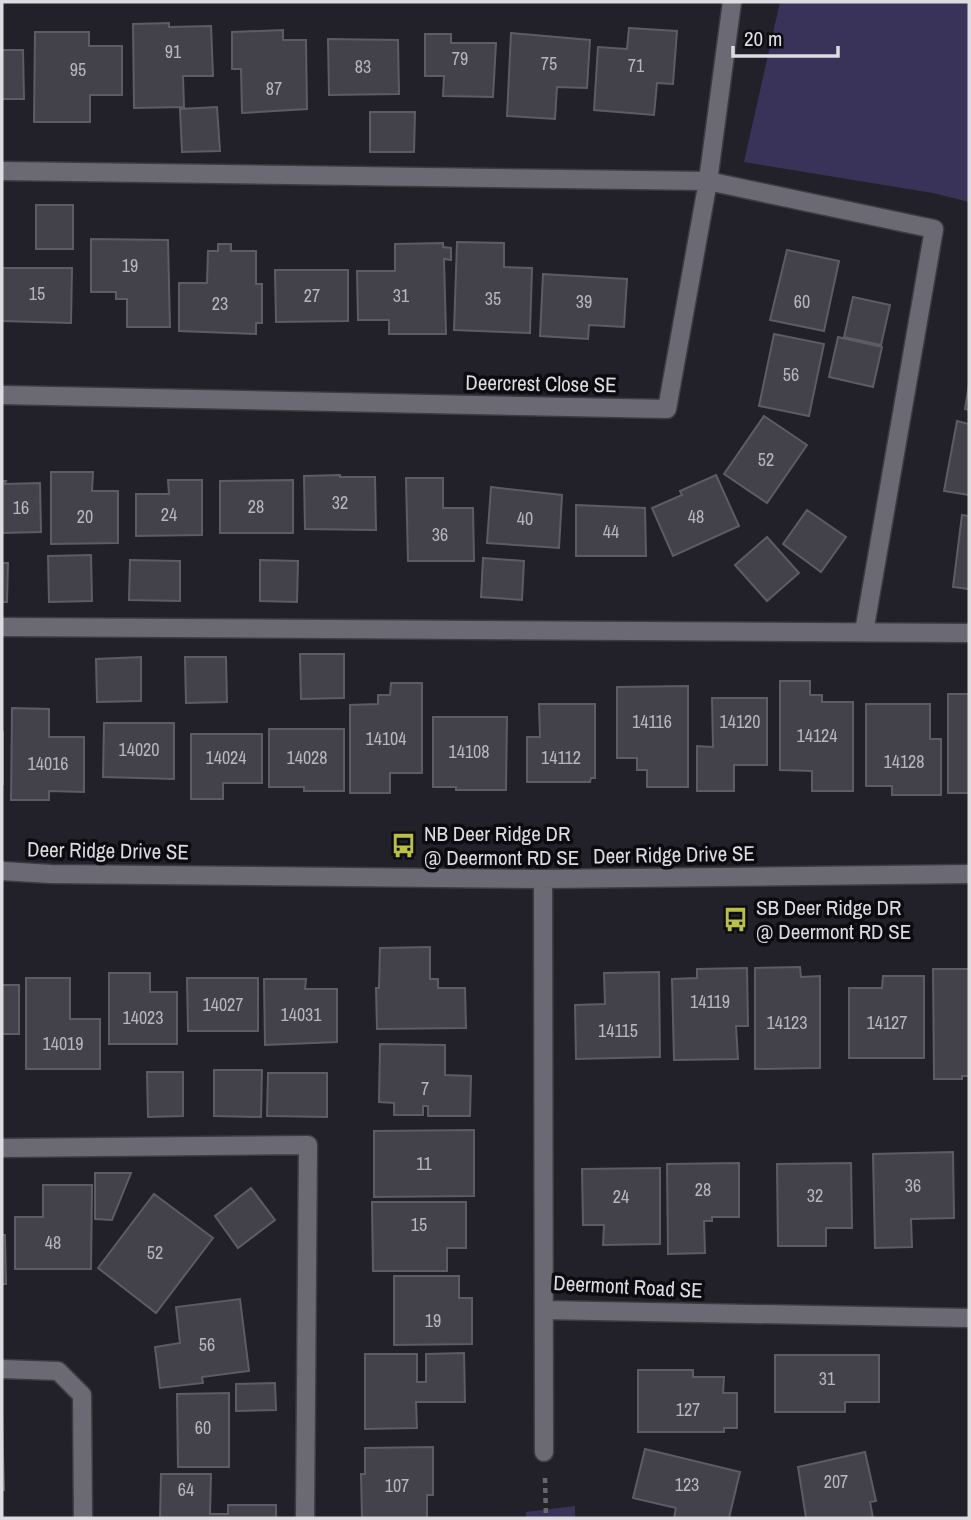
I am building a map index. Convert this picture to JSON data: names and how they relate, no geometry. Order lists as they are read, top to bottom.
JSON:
{
  "streets": {
    "street": ["Deercrest Close SE", "Deer Ridge Drive SE", "Deermont Road SE"]
  },
  "crossings": [
    ["Deer Ridge Drive SE", "Deermont Road SE"]
  ],
  "places": {
    "bus stop": ["NB Deer Ridge DR @ Deermont RD SE", "SB Deer Ridge DR @ Deermont RD SE"]
  },
  "house_numbers": [
    "91",
    "79",
    "75",
    "71",
    "83",
    "95",
    "87",
    "19",
    "15",
    "27",
    "31",
    "35",
    "39",
    "60",
    "23",
    "56",
    "52",
    "32",
    "28",
    "16",
    "24",
    "20",
    "48",
    "40",
    "44",
    "36",
    "14116",
    "14120",
    "14124",
    "14104",
    "14020",
    "14108",
    "14024",
    "14028",
    "14112",
    "14128",
    "14016",
    "14119",
    "14027",
    "14031",
    "14023",
    "14123",
    "14127",
    "14115",
    "14019",
    "7",
    "11",
    "36",
    "28",
    "32",
    "24",
    "15",
    "48",
    "52",
    "19",
    "56",
    "31",
    "127",
    "60",
    "207",
    "123",
    "107",
    "64"
  ],
  "scale_bar": "20 m"
}
